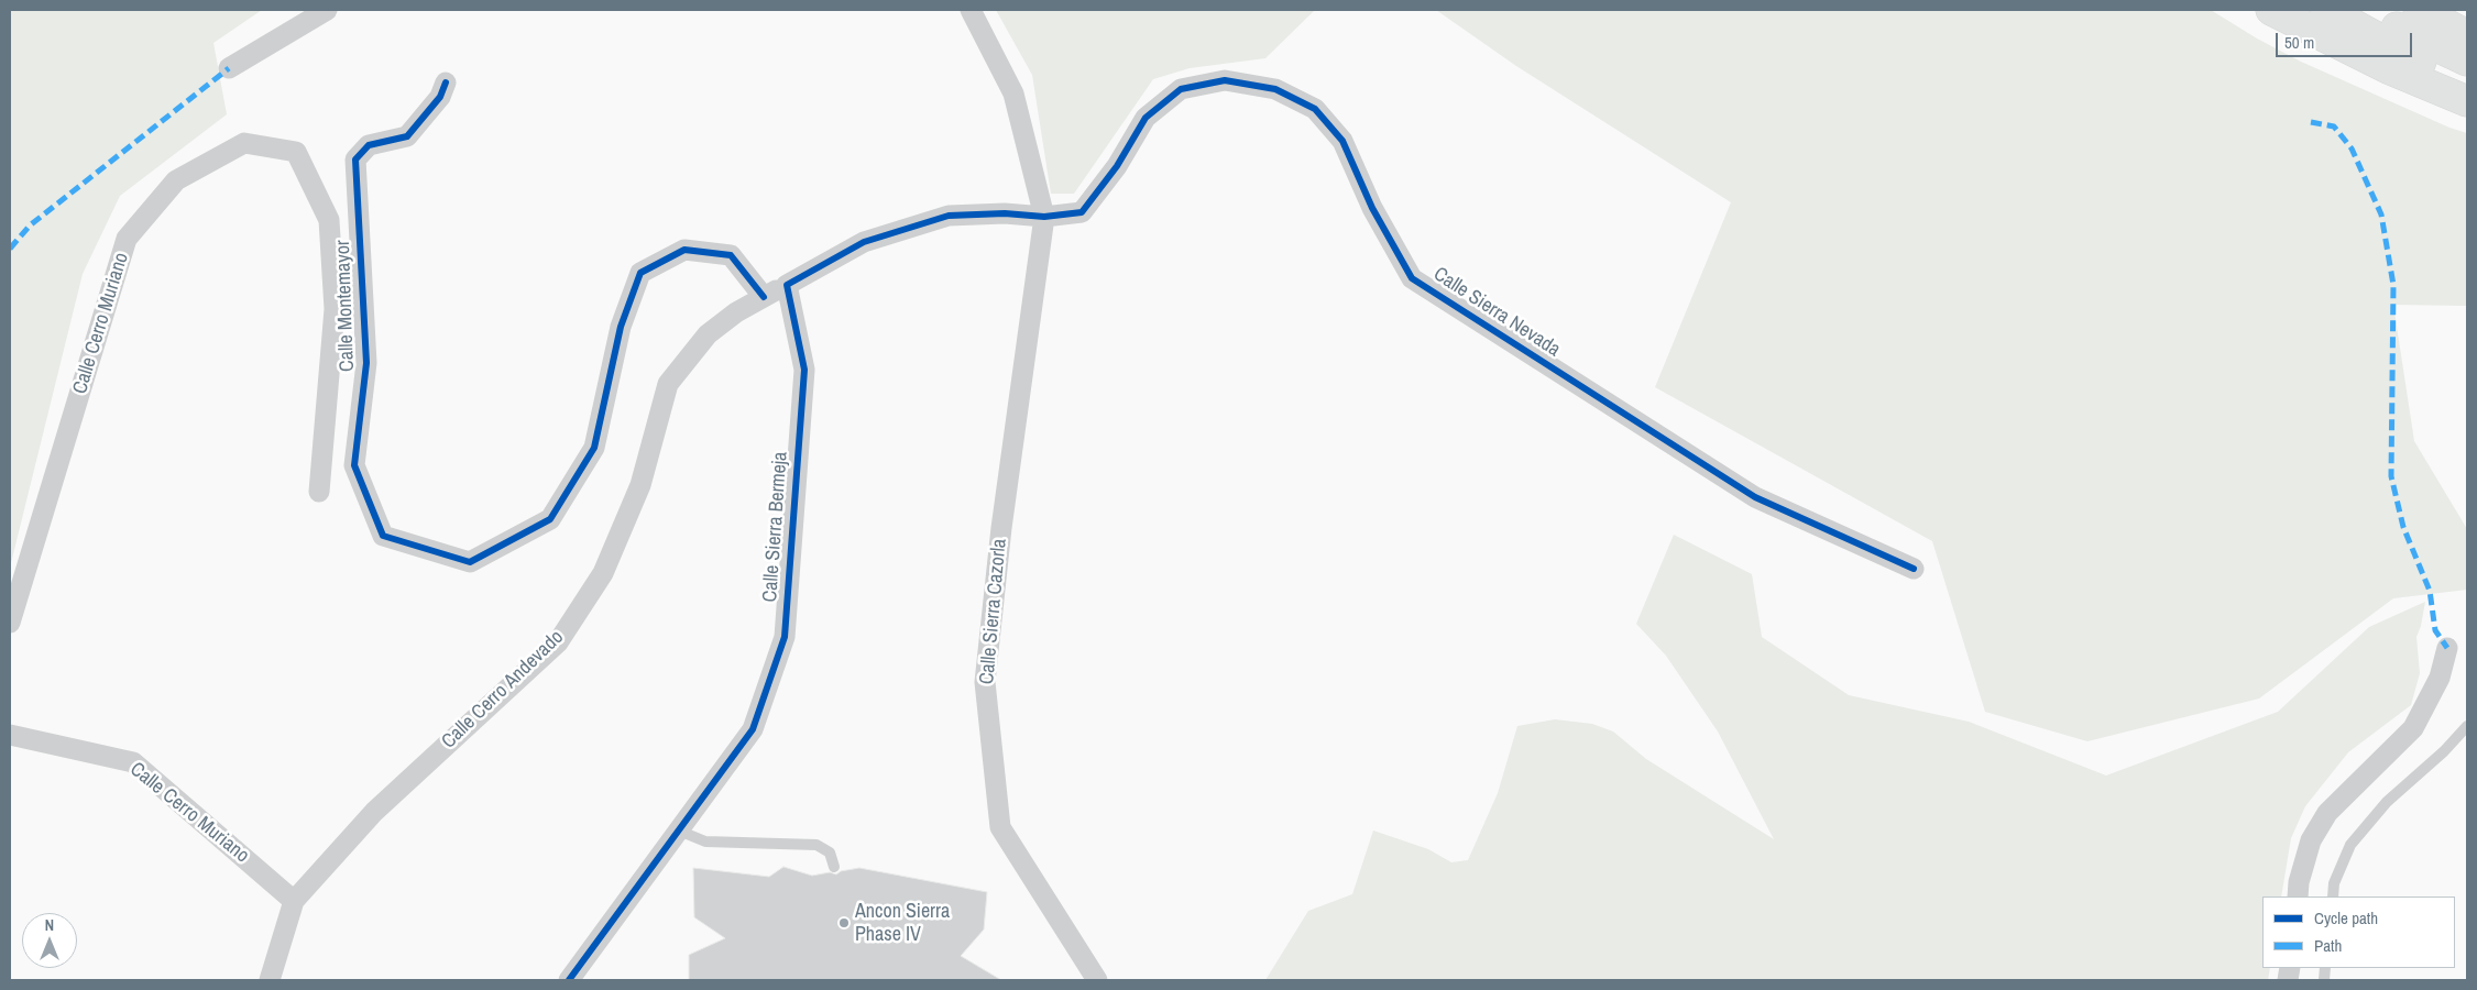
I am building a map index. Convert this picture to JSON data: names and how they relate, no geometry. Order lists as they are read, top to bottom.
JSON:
{
  "streets": {
    "street": [
      "Calle Montemayor",
      "Calle Sierra Nevada",
      "Calle Cerro Muriano",
      "Calle Sierra Bermeja",
      "Calle Sierra Cazorla",
      "Calle Cerro Andevado"
    ]
  },
  "crossings": [
    ["Calle Montemayor", "Calle Cerro Andevado"],
    ["Calle Sierra Nevada", "Calle Sierra Cazorla"],
    ["Calle Cerro Muriano", "Calle Cerro Andevado"],
    ["Calle Sierra Bermeja", "Calle Cerro Andevado"]
  ],
  "places": ["Ancon Sierra Phase IV"],
  "legend": ["Cycle path", "Path"],
  "scale_bar": "50 m",
  "north": "top"
}
